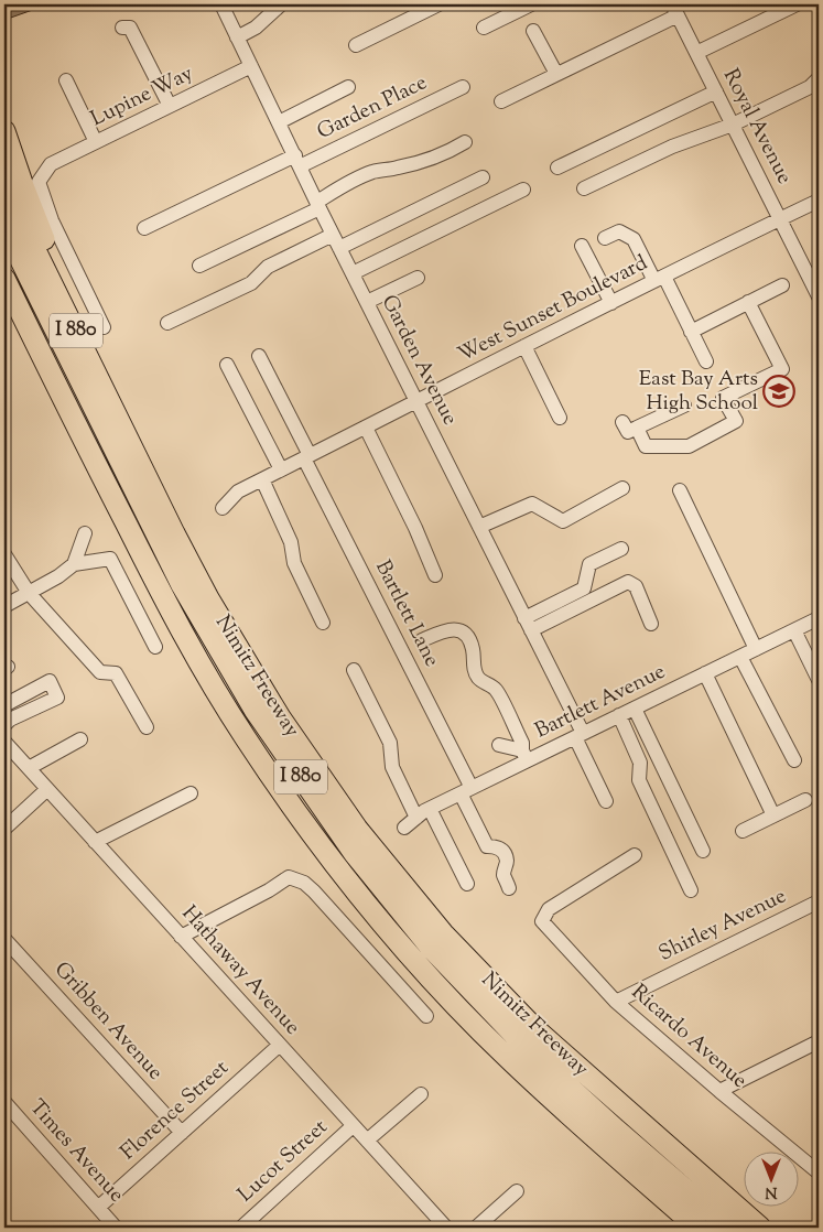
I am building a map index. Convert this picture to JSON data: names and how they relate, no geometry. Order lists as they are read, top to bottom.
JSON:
{
  "streets": {
    "highway": ["I 880", "Nimitz Freeway"],
    "street": [
      "Lupine Way",
      "Garden Place",
      "Royal Avenue",
      "West Sunset Boulevard",
      "Garden Avenue",
      "Bartlett Lane",
      "Bartlett Avenue",
      "Shirley Avenue",
      "Hathaway Avenue",
      "Gribben Avenue",
      "Ricardo Avenue",
      "Florence Street",
      "Times Avenue",
      "Lucot Street"
    ]
  },
  "crossings": [
    ["Lupine Way", "Garden Avenue"],
    ["Garden Place", "Garden Avenue"],
    ["Royal Avenue", "West Sunset Boulevard"],
    ["West Sunset Boulevard", "Garden Avenue"],
    ["West Sunset Boulevard", "Bartlett Lane"],
    ["Garden Avenue", "Bartlett Avenue"],
    ["Bartlett Lane", "Bartlett Avenue"],
    ["Shirley Avenue", "Ricardo Avenue"],
    ["Hathaway Avenue", "Florence Street"],
    ["Hathaway Avenue", "Lucot Street"],
    ["Gribben Avenue", "Florence Street"],
    ["Florence Street", "Times Avenue"]
  ],
  "places": {
    "school or university": ["East Bay Arts High School"]
  },
  "north": "bottom"
}
